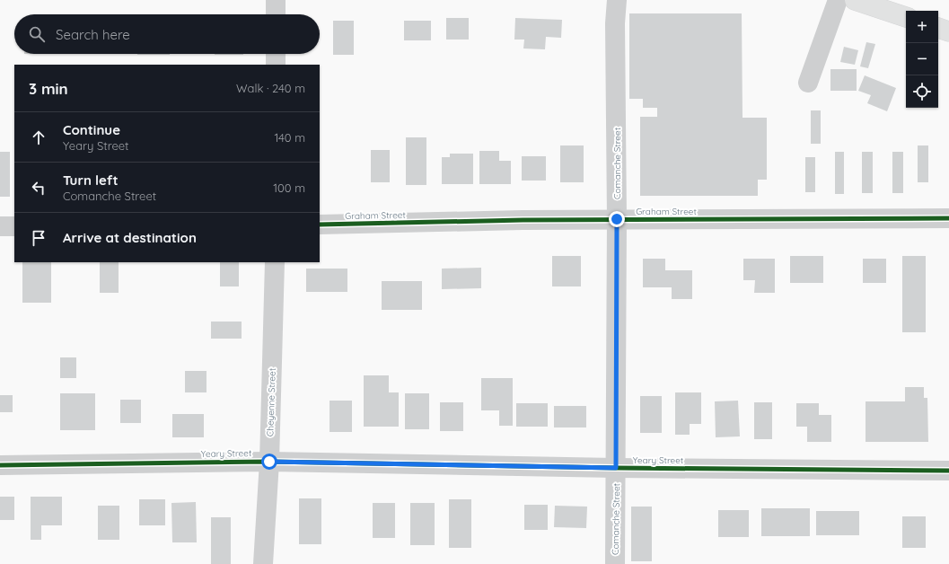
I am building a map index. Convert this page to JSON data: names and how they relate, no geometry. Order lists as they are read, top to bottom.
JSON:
{
  "streets": {
    "street": [
      "Comanche Street",
      "Graham Street",
      "Cheyenne Street",
      "Yeary Street"
    ]
  },
  "crossings": [
    ["Comanche Street", "Graham Street"],
    ["Comanche Street", "Yeary Street"],
    ["Cheyenne Street", "Yeary Street"]
  ],
  "page": {
    "map_buttons": ["+", "−"],
    "search": "Search here",
    "heading": ["3 min", "Walk · 240 m"],
    "list": [
      ["Continue", "Yeary Street", "140 m"],
      ["Turn left", "Comanche Street", "100 m"],
      "Arrive at destination"
    ]
  }
}
